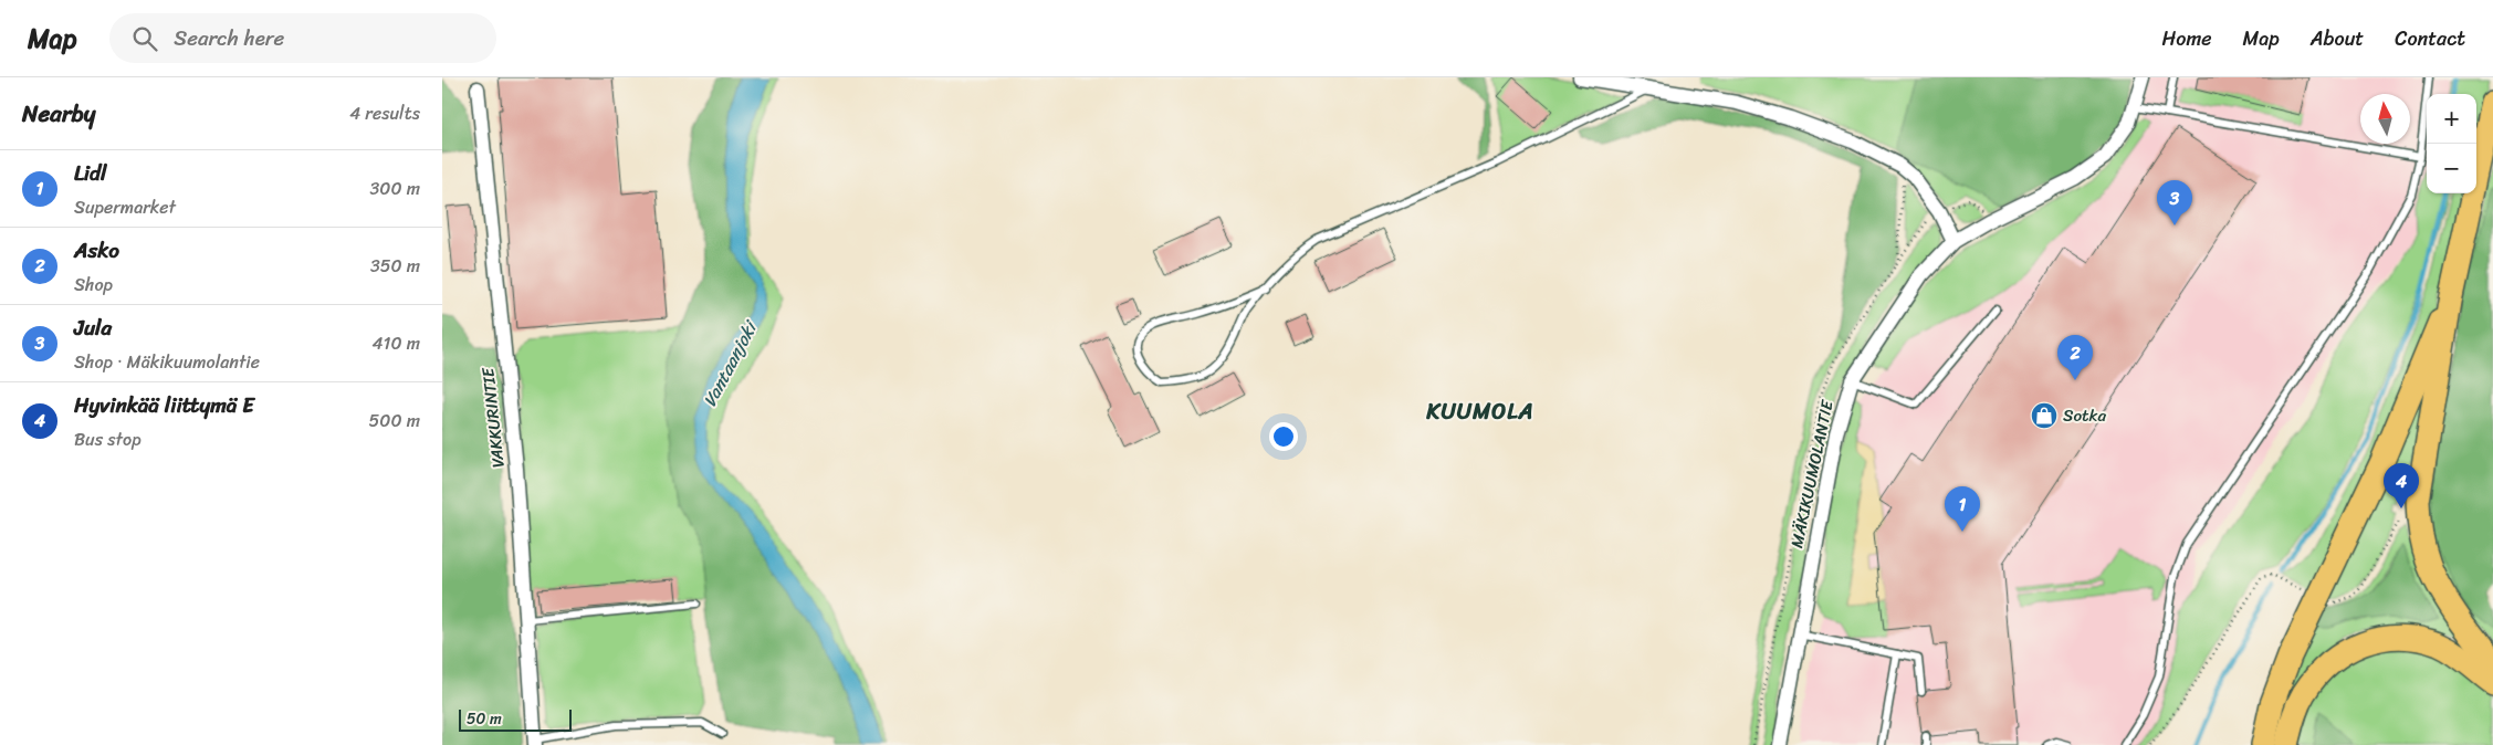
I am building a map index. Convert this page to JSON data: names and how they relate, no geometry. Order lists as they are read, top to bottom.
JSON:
{
  "streets": {
    "street": ["VAKKURINTIE", "MÄKIKUUMOLANTIE"]
  },
  "districts": ["KUUMOLA"],
  "water": ["Vantaanjoki"],
  "places": {
    "shop": ["Sotka"]
  },
  "scale_bar": "50 m",
  "north": "top",
  "page": {
    "header": "Map",
    "search": "Search here",
    "nav": [
      "Home",
      "Map",
      "About",
      "Contact"
    ],
    "heading": ["Nearby", "4 results"],
    "map_buttons": ["+", "−"],
    "list": [
      {
        "mark": "1",
        "name": "Lidl",
        "note": "Supermarket",
        "value": "300 m"
      },
      {
        "mark": "2",
        "name": "Asko",
        "note": "Shop",
        "value": "350 m"
      },
      {
        "mark": "3",
        "name": "Jula",
        "note": "Shop · Mäkikuumolantie",
        "value": "410 m"
      },
      {
        "mark": "4",
        "name": "Hyvinkää liittymä E",
        "note": "Bus stop",
        "value": "500 m"
      }
    ],
    "pins": [
      "3",
      "2",
      "4",
      "1"
    ],
    "scale": "50 m"
  }
}
